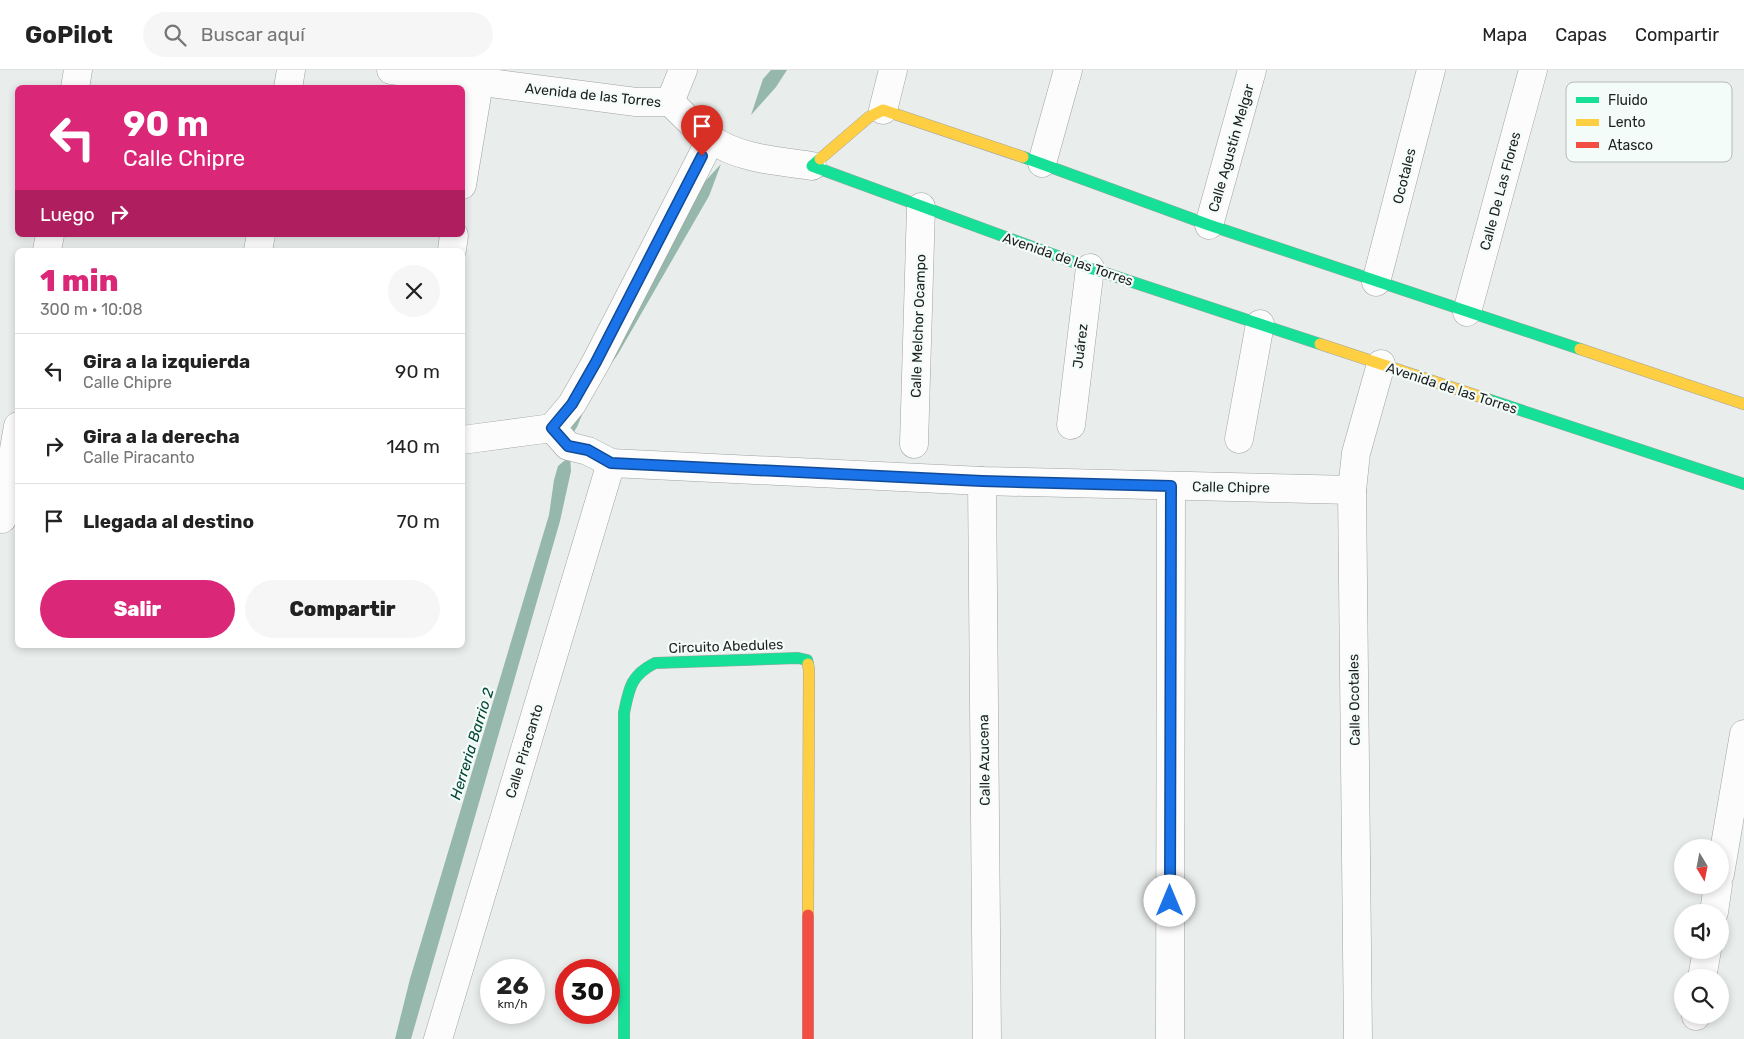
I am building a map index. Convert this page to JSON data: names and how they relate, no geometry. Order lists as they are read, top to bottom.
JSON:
{
  "streets": {
    "main road": ["Avenida de las Torres", "Circuito Abedules"],
    "street": [
      "Calle Agustín Melgar",
      "Ocotales",
      "Calle De Las Flores",
      "Calle Melchor Ocampo",
      "Juárez",
      "Calle Chipre",
      "Calle Ocotales",
      "Calle Piracanto",
      "Calle Azucena"
    ]
  },
  "crossings": [
    ["Avenida de las Torres", "Calle Melchor Ocampo"],
    ["Avenida de las Torres", "Juárez"],
    ["Avenida de las Torres", "Calle Ocotales"],
    ["Calle Chipre", "Calle Ocotales"],
    ["Calle Chipre", "Calle Piracanto"],
    ["Calle Chipre", "Calle Azucena"]
  ],
  "water": ["Herreria Barrio 2"],
  "legend": ["Fluido", "Lento", "Atasco"],
  "north": "bottom",
  "page": {
    "header": "GoPilot",
    "search": "Buscar aquí",
    "nav": ["Mapa", "Capas", "Compartir"],
    "turn": ["90 m", "Calle Chipre"],
    "then": "Luego",
    "heading": ["1 min", "300 m · 10:08"],
    "list": [
      {
        "name": "Gira a la izquierda",
        "note": "Calle Chipre",
        "value": "90 m"
      },
      {
        "name": "Gira a la derecha",
        "note": "Calle Piracanto",
        "value": "140 m"
      },
      {
        "name": "Llegada al destino",
        "value": "70 m"
      }
    ],
    "buttons": ["Salir", "Compartir"],
    "speed": "26 km/h",
    "limit": "30"
  }
}
